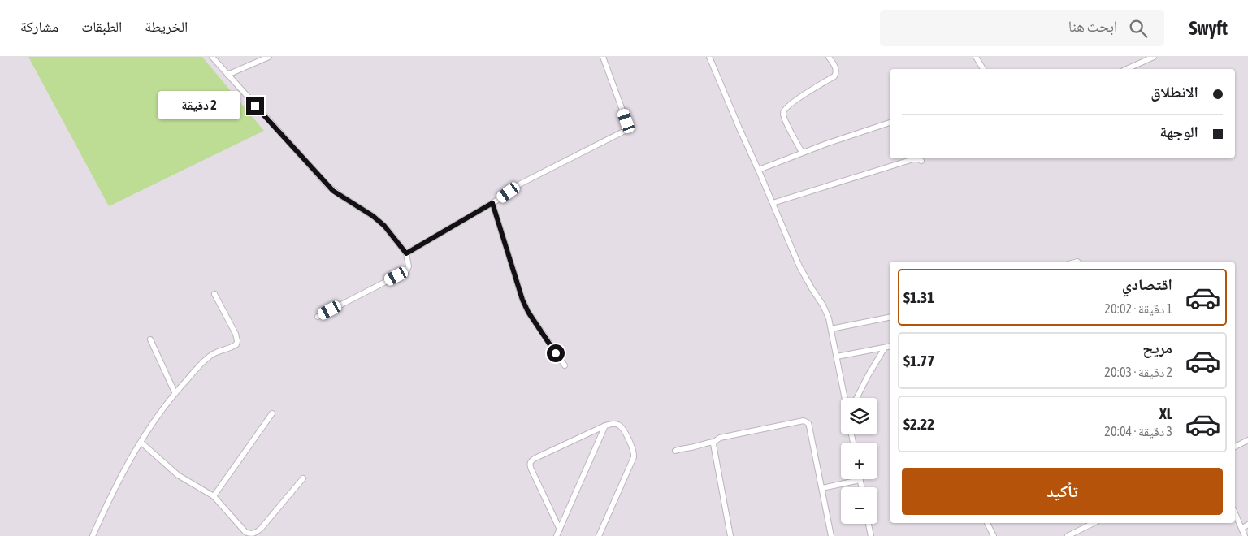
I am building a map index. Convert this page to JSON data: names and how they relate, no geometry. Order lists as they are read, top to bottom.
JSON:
{
  "page": {
    "header": "Swyft",
    "search": "ابحث هنا",
    "nav": ["الخريطة", "الطبقات", "مشاركة"],
    "banner": ["الانطلاق", "الوجهة"],
    "bubble": "2 دقيقة",
    "list": [
      {
        "name": "اقتصادي",
        "note": "1 دقيقة · 20:02",
        "value": "$1.31"
      },
      {
        "name": "مريح",
        "note": "2 دقيقة · 20:03",
        "value": "$1.77"
      },
      {
        "name": "XL",
        "note": "3 دقيقة · 20:04",
        "value": "$2.22"
      }
    ],
    "map_buttons": ["+", "−"],
    "buttons": "تأكيد"
  }
}
